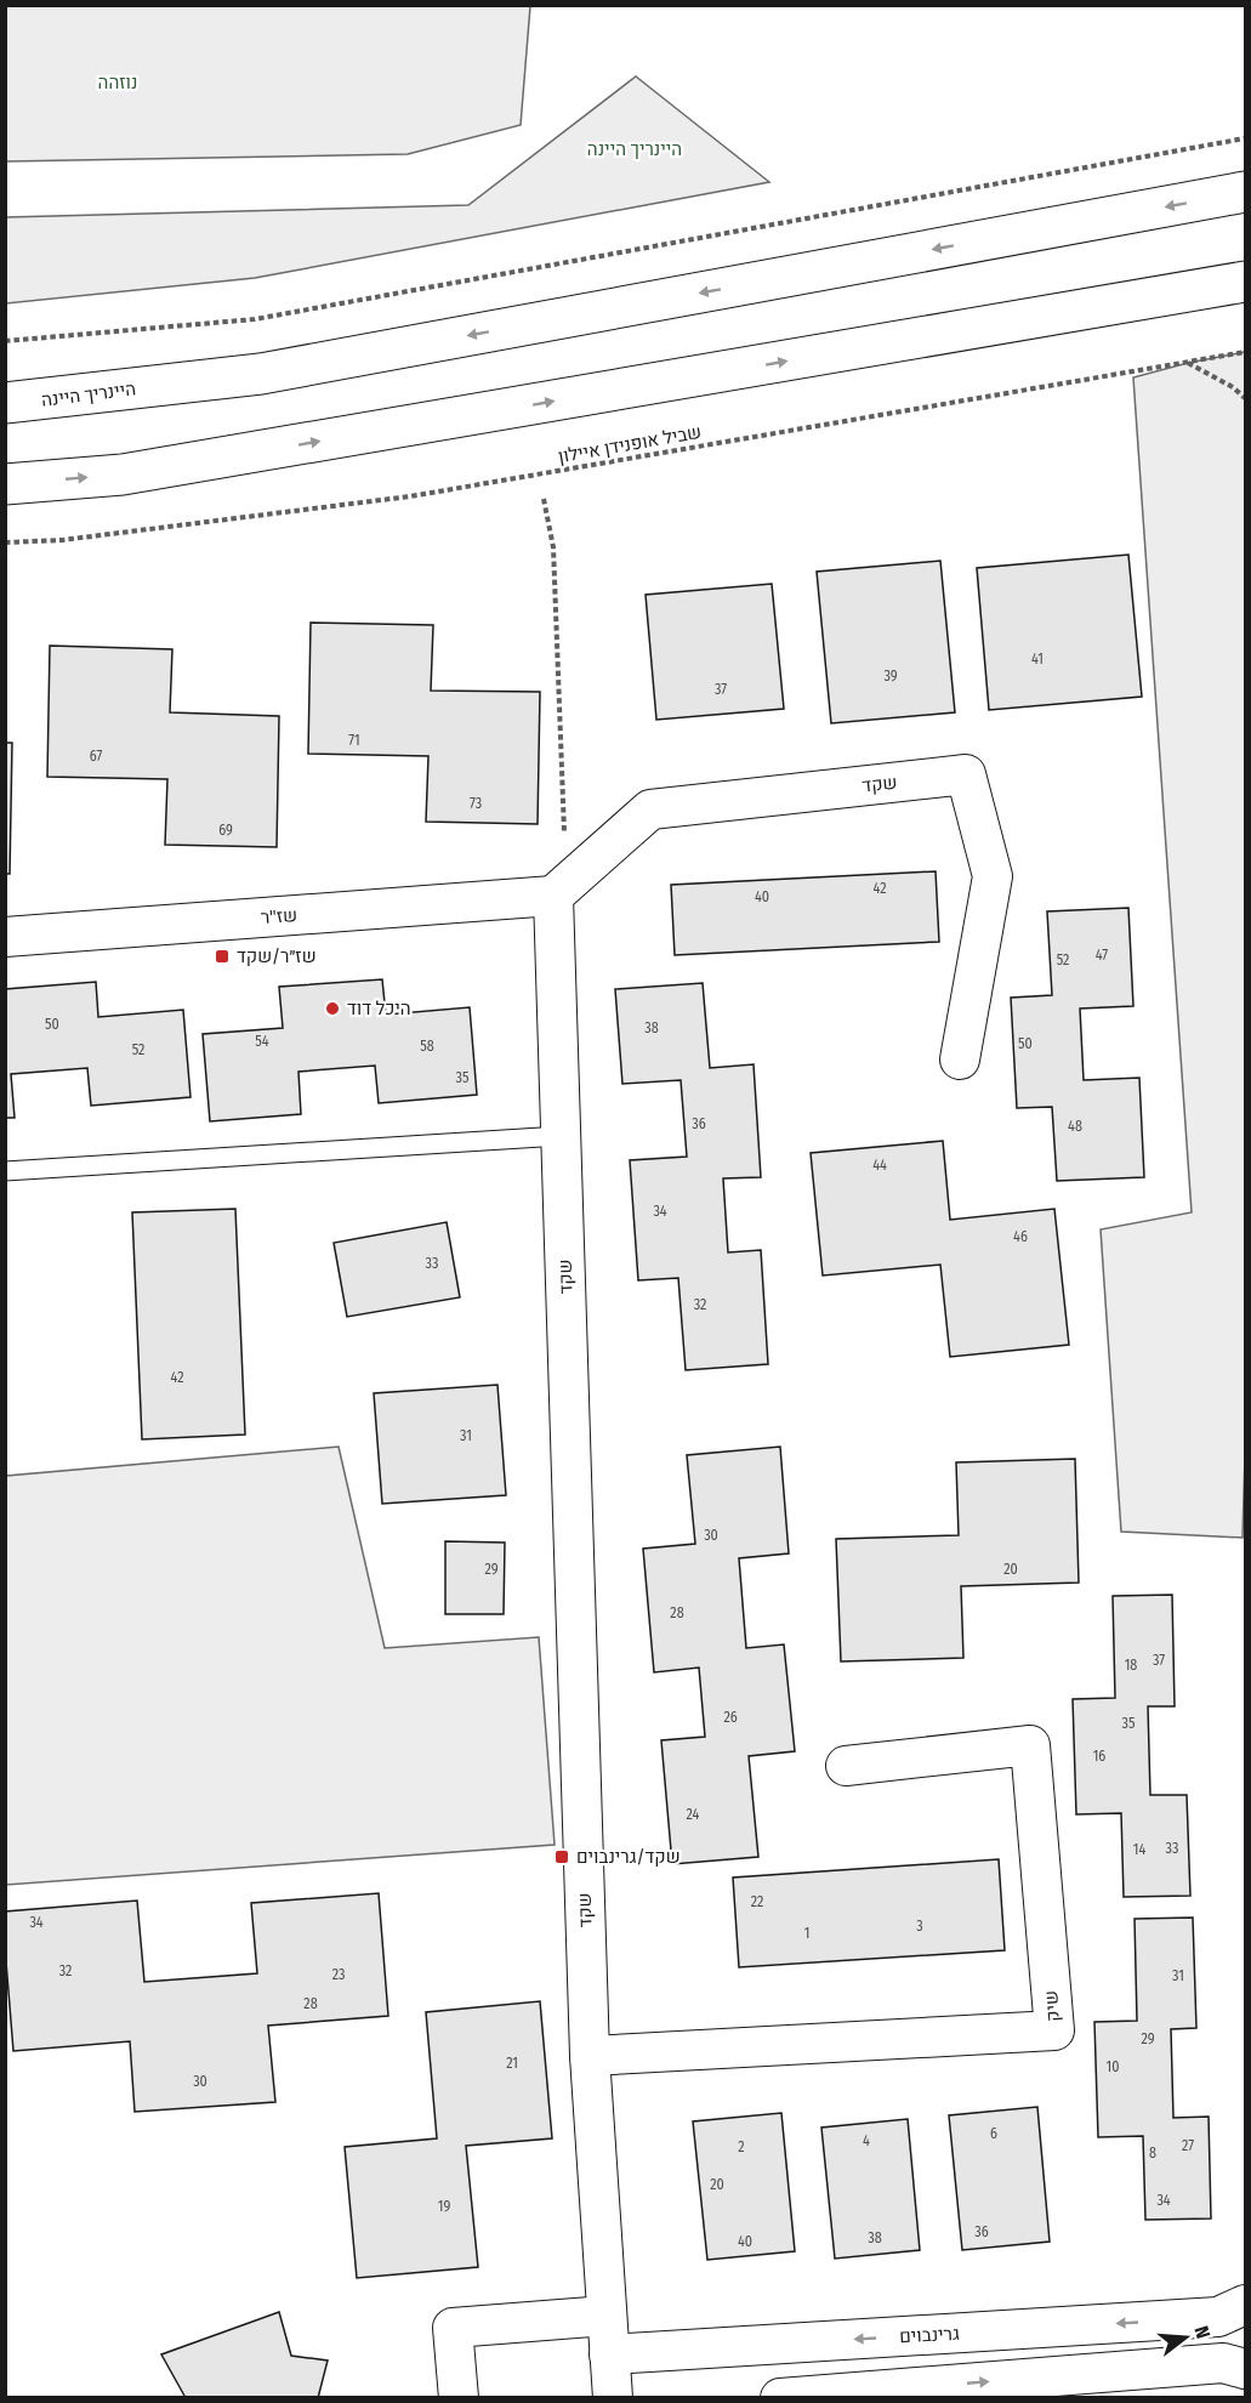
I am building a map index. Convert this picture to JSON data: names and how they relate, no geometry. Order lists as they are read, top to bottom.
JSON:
{
  "streets": {
    "main road": ["היינריך היינה"],
    "street": [
      "שקד",
      "שז\"ר",
      "שיק",
      "גרינבוים"
    ],
    "path": ["שביל אופנידן איילון"]
  },
  "crossings": [
    ["שקד", "שז\"ר"],
    ["שקד", "שיק"],
    ["שקד", "גרינבוים"]
  ],
  "parks": ["נוזהה", "היינריך היינה"],
  "places": {
    "transit": ["שז״ר/שקד", "שקד/גרינבוים"],
    "other": ["היכל דוד"]
  },
  "house_numbers": [
    "41",
    "39",
    "37",
    "71",
    "67",
    "73",
    "69",
    "42",
    "40",
    "47",
    "52",
    "50",
    "38",
    "54",
    "50",
    "58",
    "52",
    "35",
    "36",
    "48",
    "44",
    "34",
    "46",
    "33",
    "32",
    "42",
    "31",
    "30",
    "29",
    "20",
    "28",
    "37",
    "18",
    "26",
    "35",
    "16",
    "24",
    "33",
    "14",
    "22",
    "34",
    "3",
    "1",
    "32",
    "23",
    "31",
    "28",
    "29",
    "21",
    "10",
    "30",
    "6",
    "4",
    "27",
    "2",
    "8",
    "20",
    "34",
    "19",
    "36",
    "38",
    "40"
  ],
  "north": "right"
}
